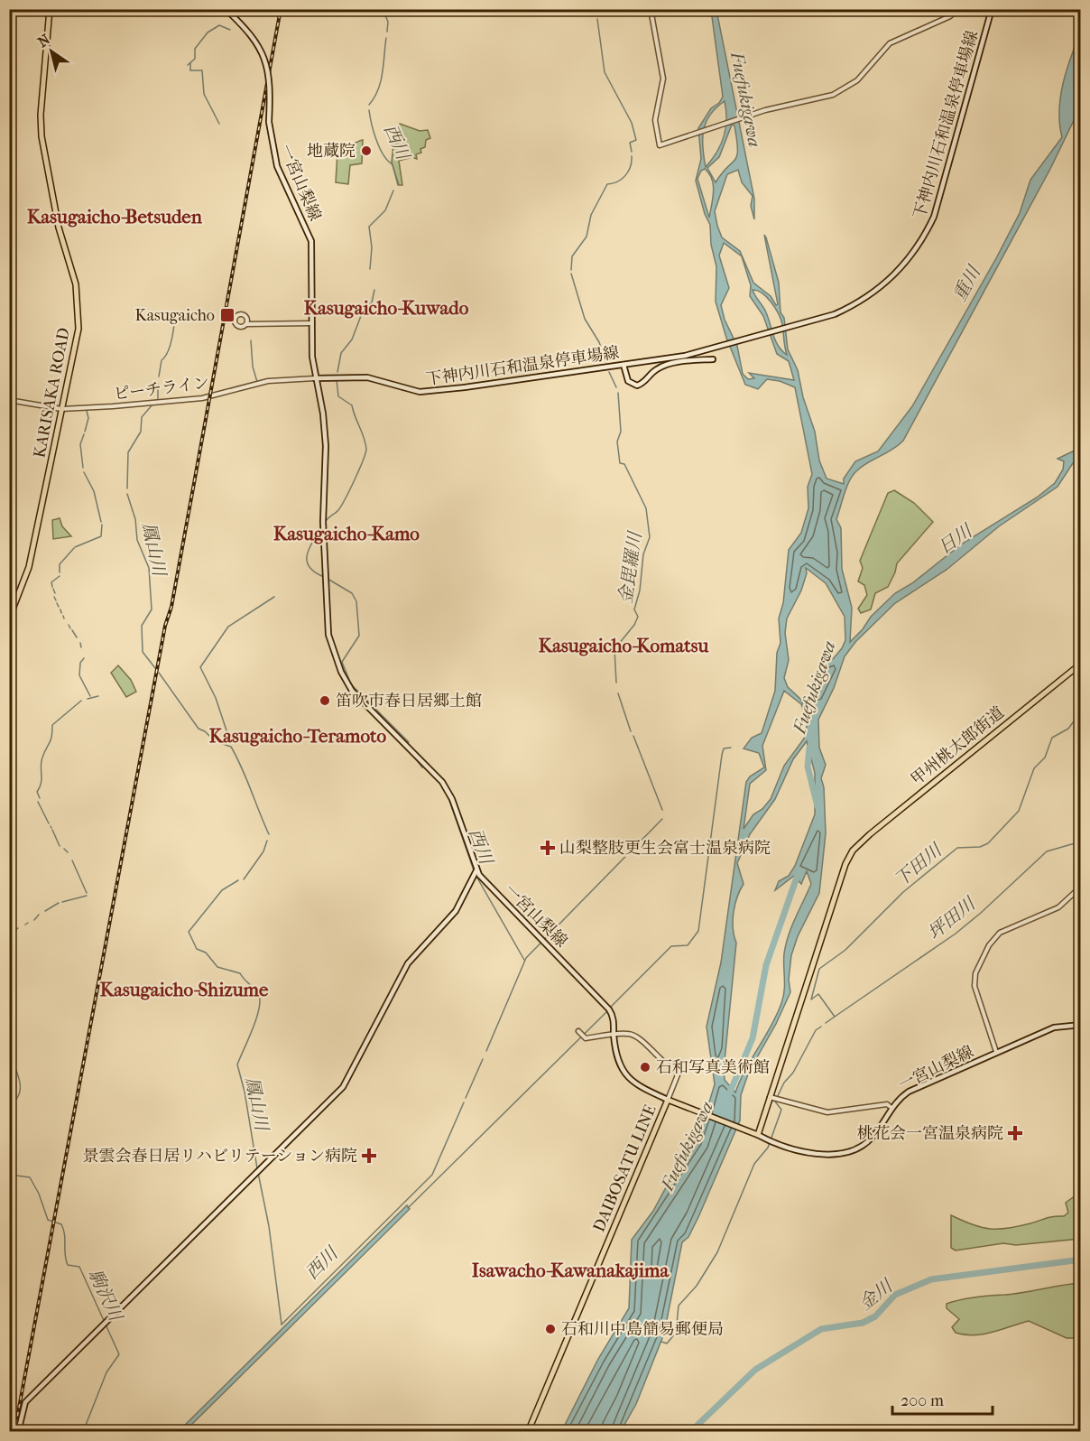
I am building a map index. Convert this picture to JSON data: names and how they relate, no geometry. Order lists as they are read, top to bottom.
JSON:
{
  "streets": {
    "highway": ["KARISAKA ROAD", "甲州桃太郎街道", "DAIBOSATU LINE"],
    "main road": ["下神内川石和温泉停車場線", "一宮山梨線"],
    "street": ["ピーチライン"]
  },
  "crossings": [
    ["下神内川石和温泉停車場線", "一宮山梨線"],
    ["下神内川石和温泉停車場線", "ピーチライン"],
    ["一宮山梨線", "ピーチライン"],
    ["一宮山梨線", "DAIBOSATU LINE"],
    ["ピーチライン", "KARISAKA ROAD"]
  ],
  "districts": [
    "Kasugaicho-Betsuden",
    "Kasugaicho-Kuwado",
    "Kasugaicho-Kamo",
    "Kasugaicho-Komatsu",
    "Kasugaicho-Teramoto",
    "Kasugaicho-Shizume",
    "Isawacho-Kawanakajima"
  ],
  "water": [
    "Fuefukigawa",
    "西川",
    "重川",
    "日川",
    "鳳山川",
    "金毘羅川",
    "下田川",
    "坪田川",
    "駒沢川",
    "金川"
  ],
  "places": {
    "other": [
      "地蔵院",
      "笛吹市春日居郷土館",
      "石和写真美術館",
      "石和川中島簡易郵便局"
    ],
    "transit": ["Kasugaicho"],
    "health": ["山梨整肢更生会富士温泉病院", "桃花会一宮温泉病院", "景雲会春日居リハビリテーション病院"]
  },
  "scale_bar": "200 m",
  "north": "top left"
}
